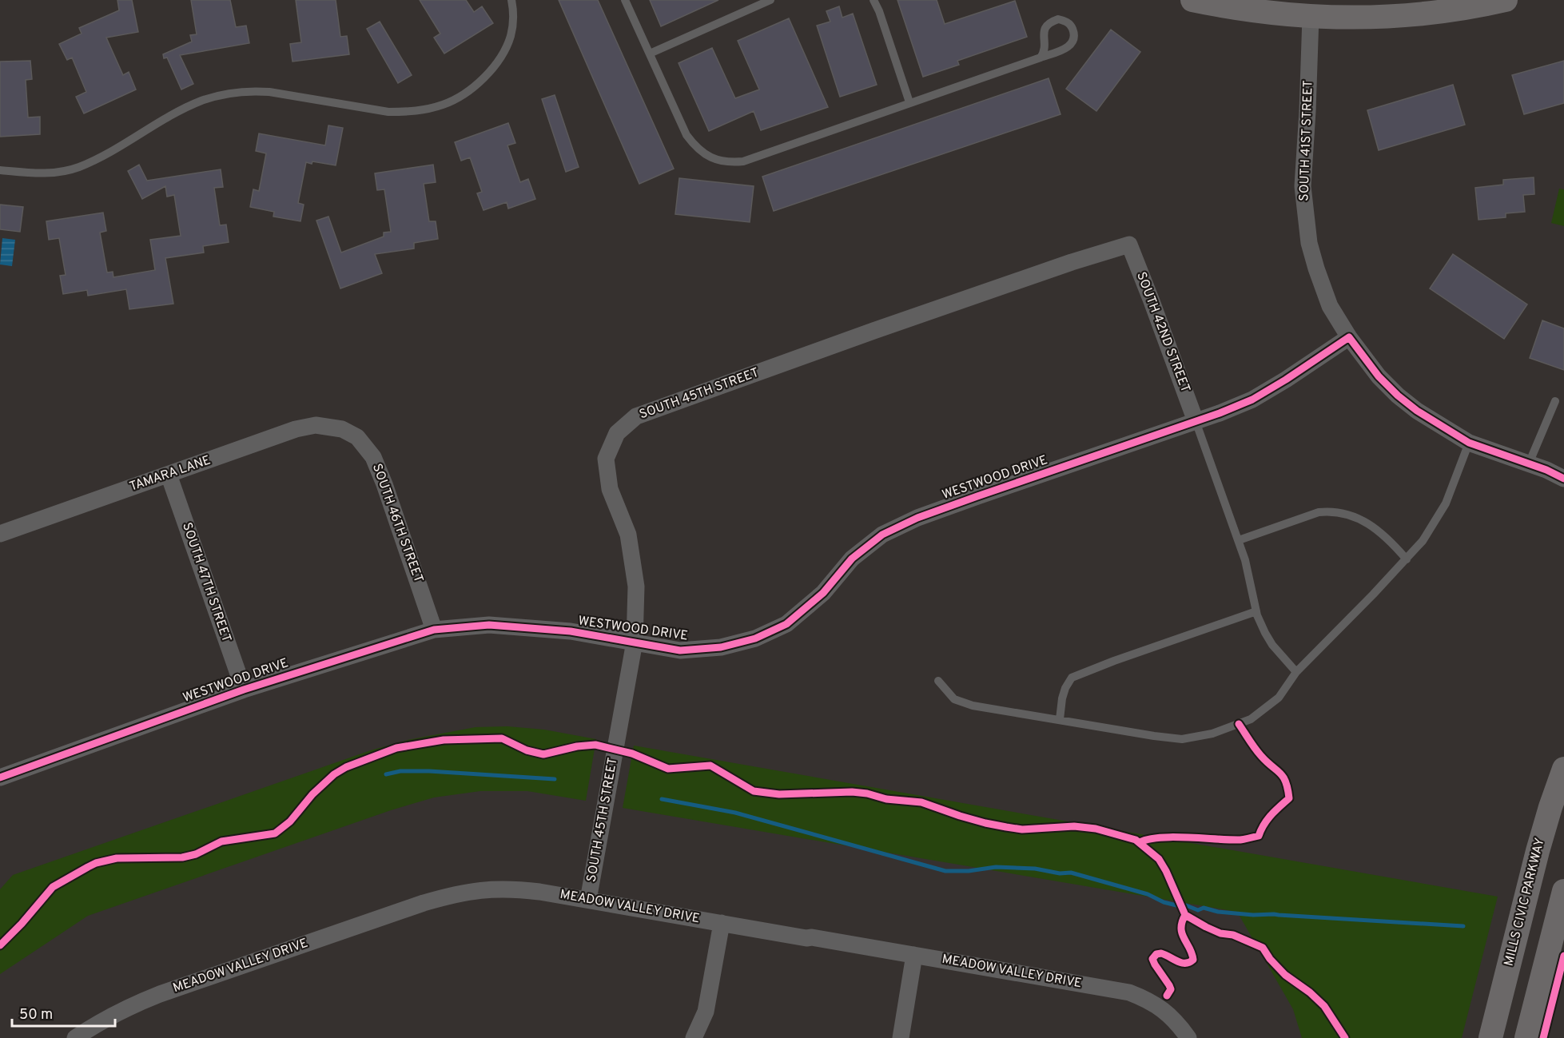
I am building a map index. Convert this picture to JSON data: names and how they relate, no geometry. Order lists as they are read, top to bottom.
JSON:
{
  "streets": {
    "main road": ["MILLS CIVIC PARKWAY"],
    "street": [
      "SOUTH 41ST STREET",
      "SOUTH 42ND STREET",
      "SOUTH 45TH STREET",
      "TAMARA LANE",
      "WESTWOOD DRIVE",
      "SOUTH 46TH STREET",
      "SOUTH 47TH STREET",
      "MEADOW VALLEY DRIVE"
    ]
  },
  "crossings": [
    ["SOUTH 41ST STREET", "WESTWOOD DRIVE"],
    ["SOUTH 42ND STREET", "SOUTH 45TH STREET"],
    ["SOUTH 42ND STREET", "WESTWOOD DRIVE"],
    ["SOUTH 45TH STREET", "WESTWOOD DRIVE"],
    ["SOUTH 45TH STREET", "MEADOW VALLEY DRIVE"],
    ["TAMARA LANE", "SOUTH 46TH STREET"],
    ["TAMARA LANE", "SOUTH 47TH STREET"],
    ["WESTWOOD DRIVE", "SOUTH 46TH STREET"],
    ["WESTWOOD DRIVE", "SOUTH 47TH STREET"]
  ],
  "scale_bar": "50 m"
}
